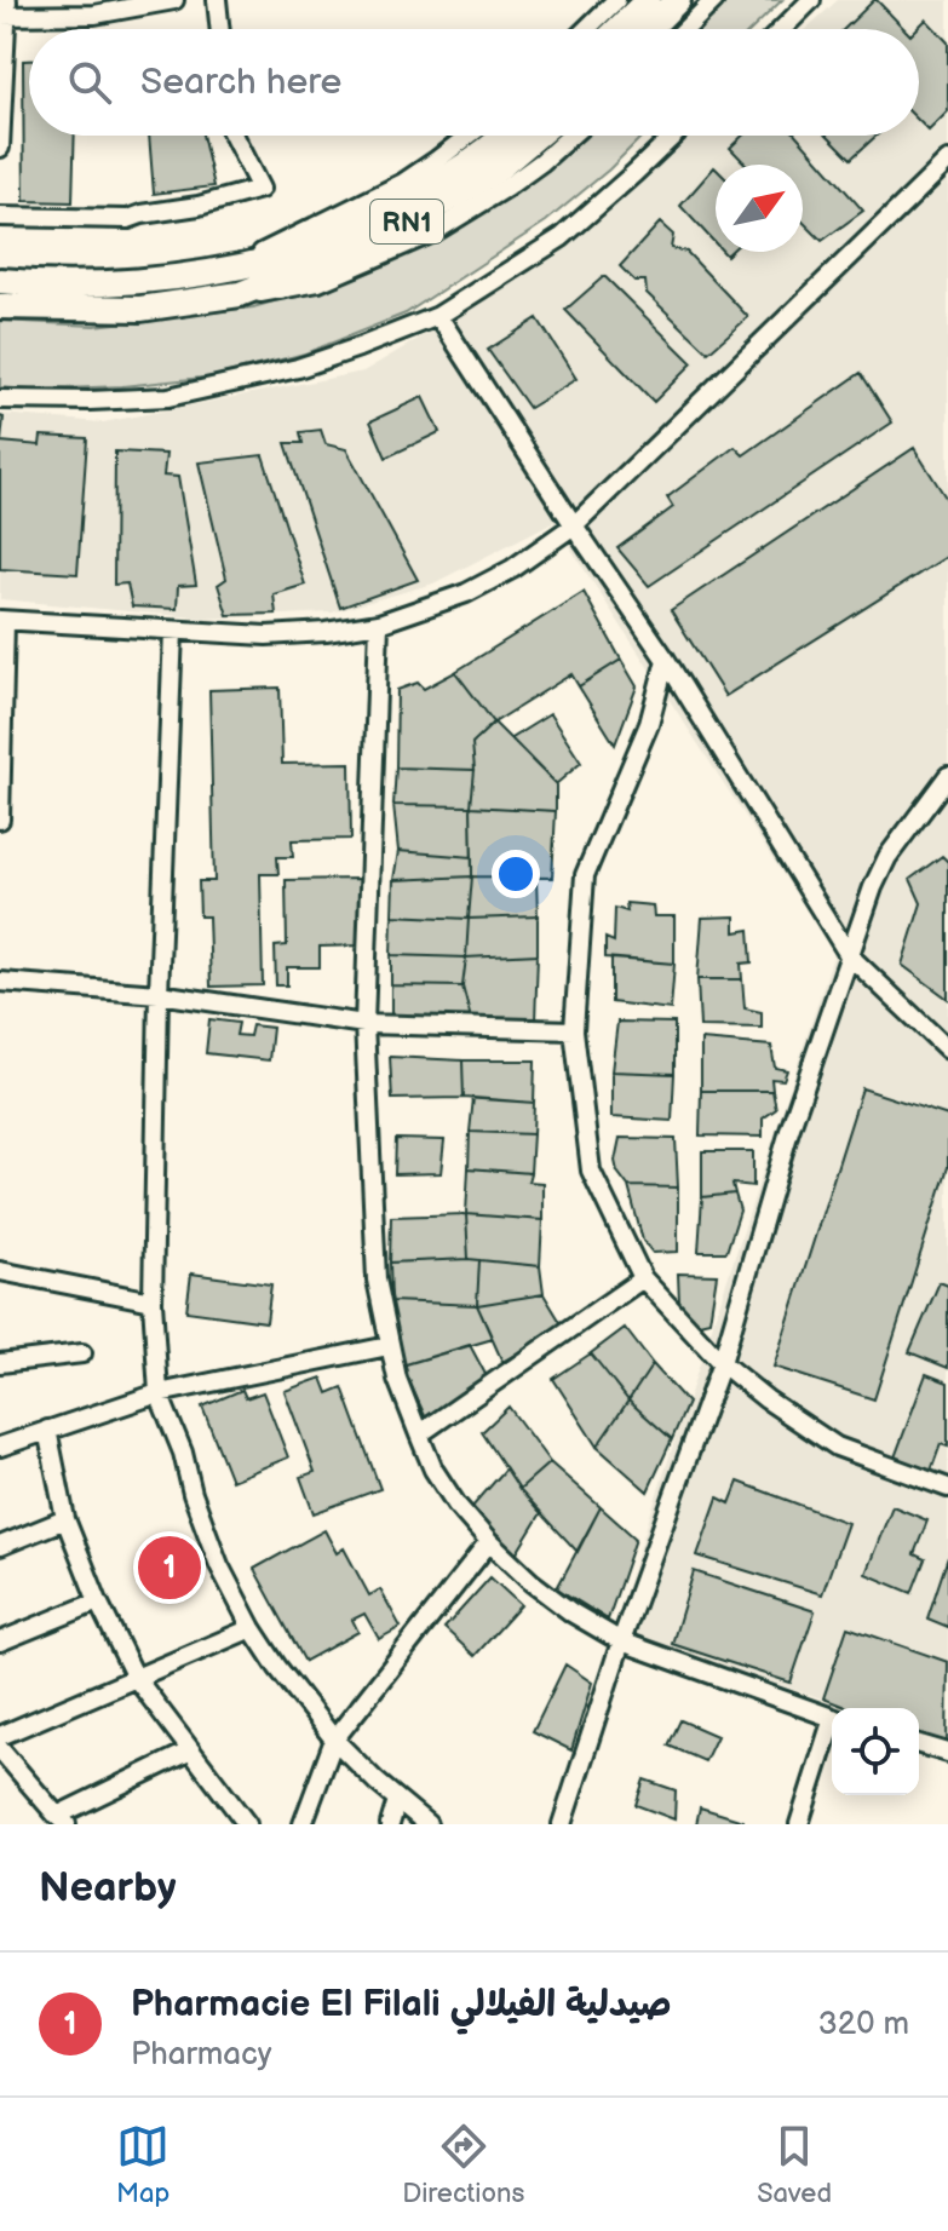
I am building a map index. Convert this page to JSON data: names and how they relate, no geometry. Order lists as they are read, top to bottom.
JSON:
{
  "streets": {
    "highway": ["RN1"]
  },
  "north": "top right",
  "page": {
    "search": "Search here",
    "pins": "1",
    "heading": "Nearby",
    "list": [
      {
        "mark": "1",
        "name": "Pharmacie El Filali صيدلية الفيلالي",
        "note": "Pharmacy",
        "value": "320 m"
      }
    ],
    "nav": ["Map", "Directions", "Saved"]
  }
}
